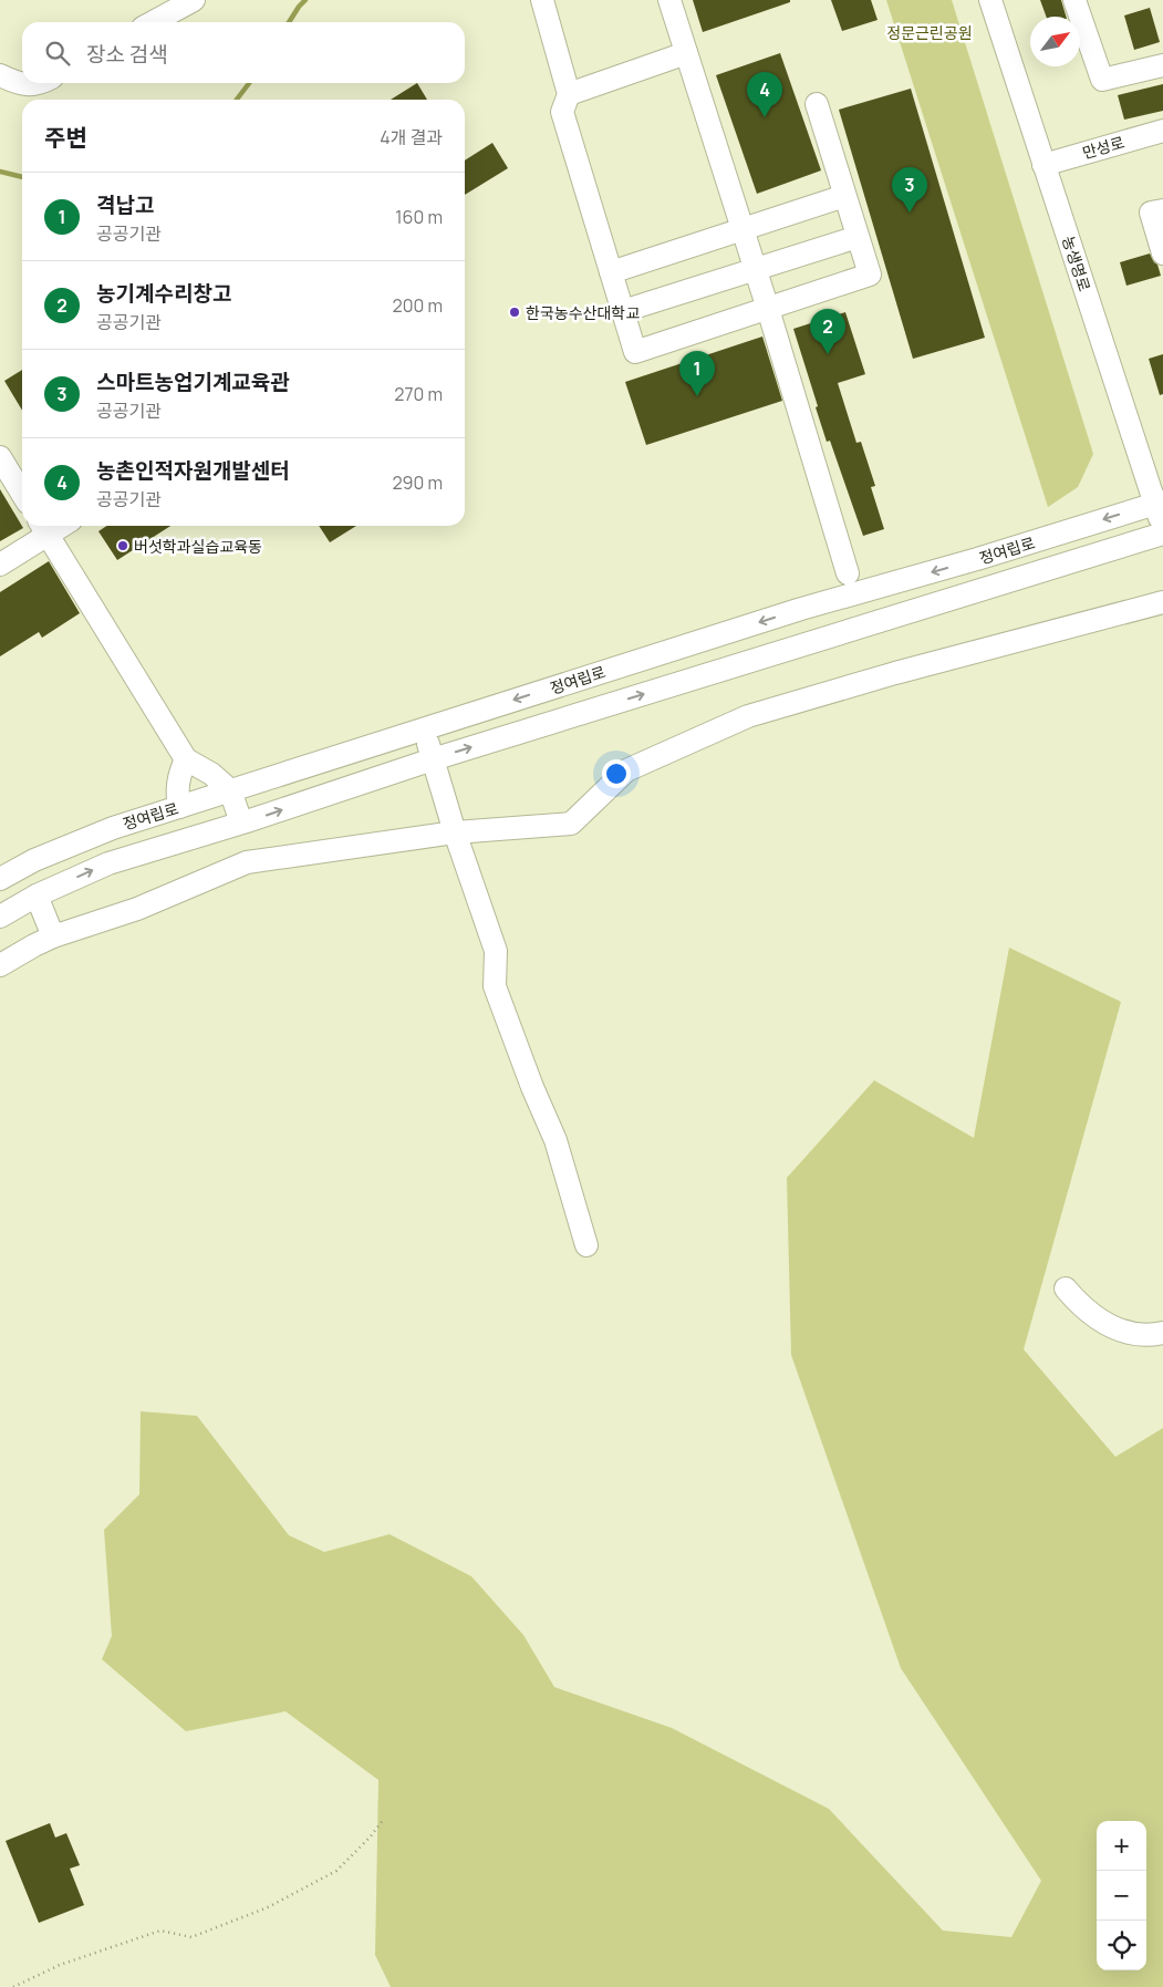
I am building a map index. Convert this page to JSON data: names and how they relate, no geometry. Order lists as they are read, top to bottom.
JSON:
{
  "streets": {
    "street": ["만성로", "농생명로", "정여립로"]
  },
  "crossings": [
    ["만성로", "농생명로"],
    ["농생명로", "정여립로"]
  ],
  "parks": ["정문근린공원"],
  "places": ["한국농수산대학교", "버섯학과실습교육동"],
  "north": "top right",
  "page": {
    "search": "장소 검색",
    "pins": [
      "4",
      "3",
      "2",
      "1"
    ],
    "heading": ["주변", "4개 결과"],
    "list": [
      {
        "mark": "1",
        "name": "격납고",
        "note": "공공기관",
        "value": "160 m"
      },
      {
        "mark": "2",
        "name": "농기계수리창고",
        "note": "공공기관",
        "value": "200 m"
      },
      {
        "mark": "3",
        "name": "스마트농업기계교육관",
        "note": "공공기관",
        "value": "270 m"
      },
      {
        "mark": "4",
        "name": "농촌인적자원개발센터",
        "note": "공공기관",
        "value": "290 m"
      }
    ],
    "map_buttons": ["+", "−"]
  }
}
